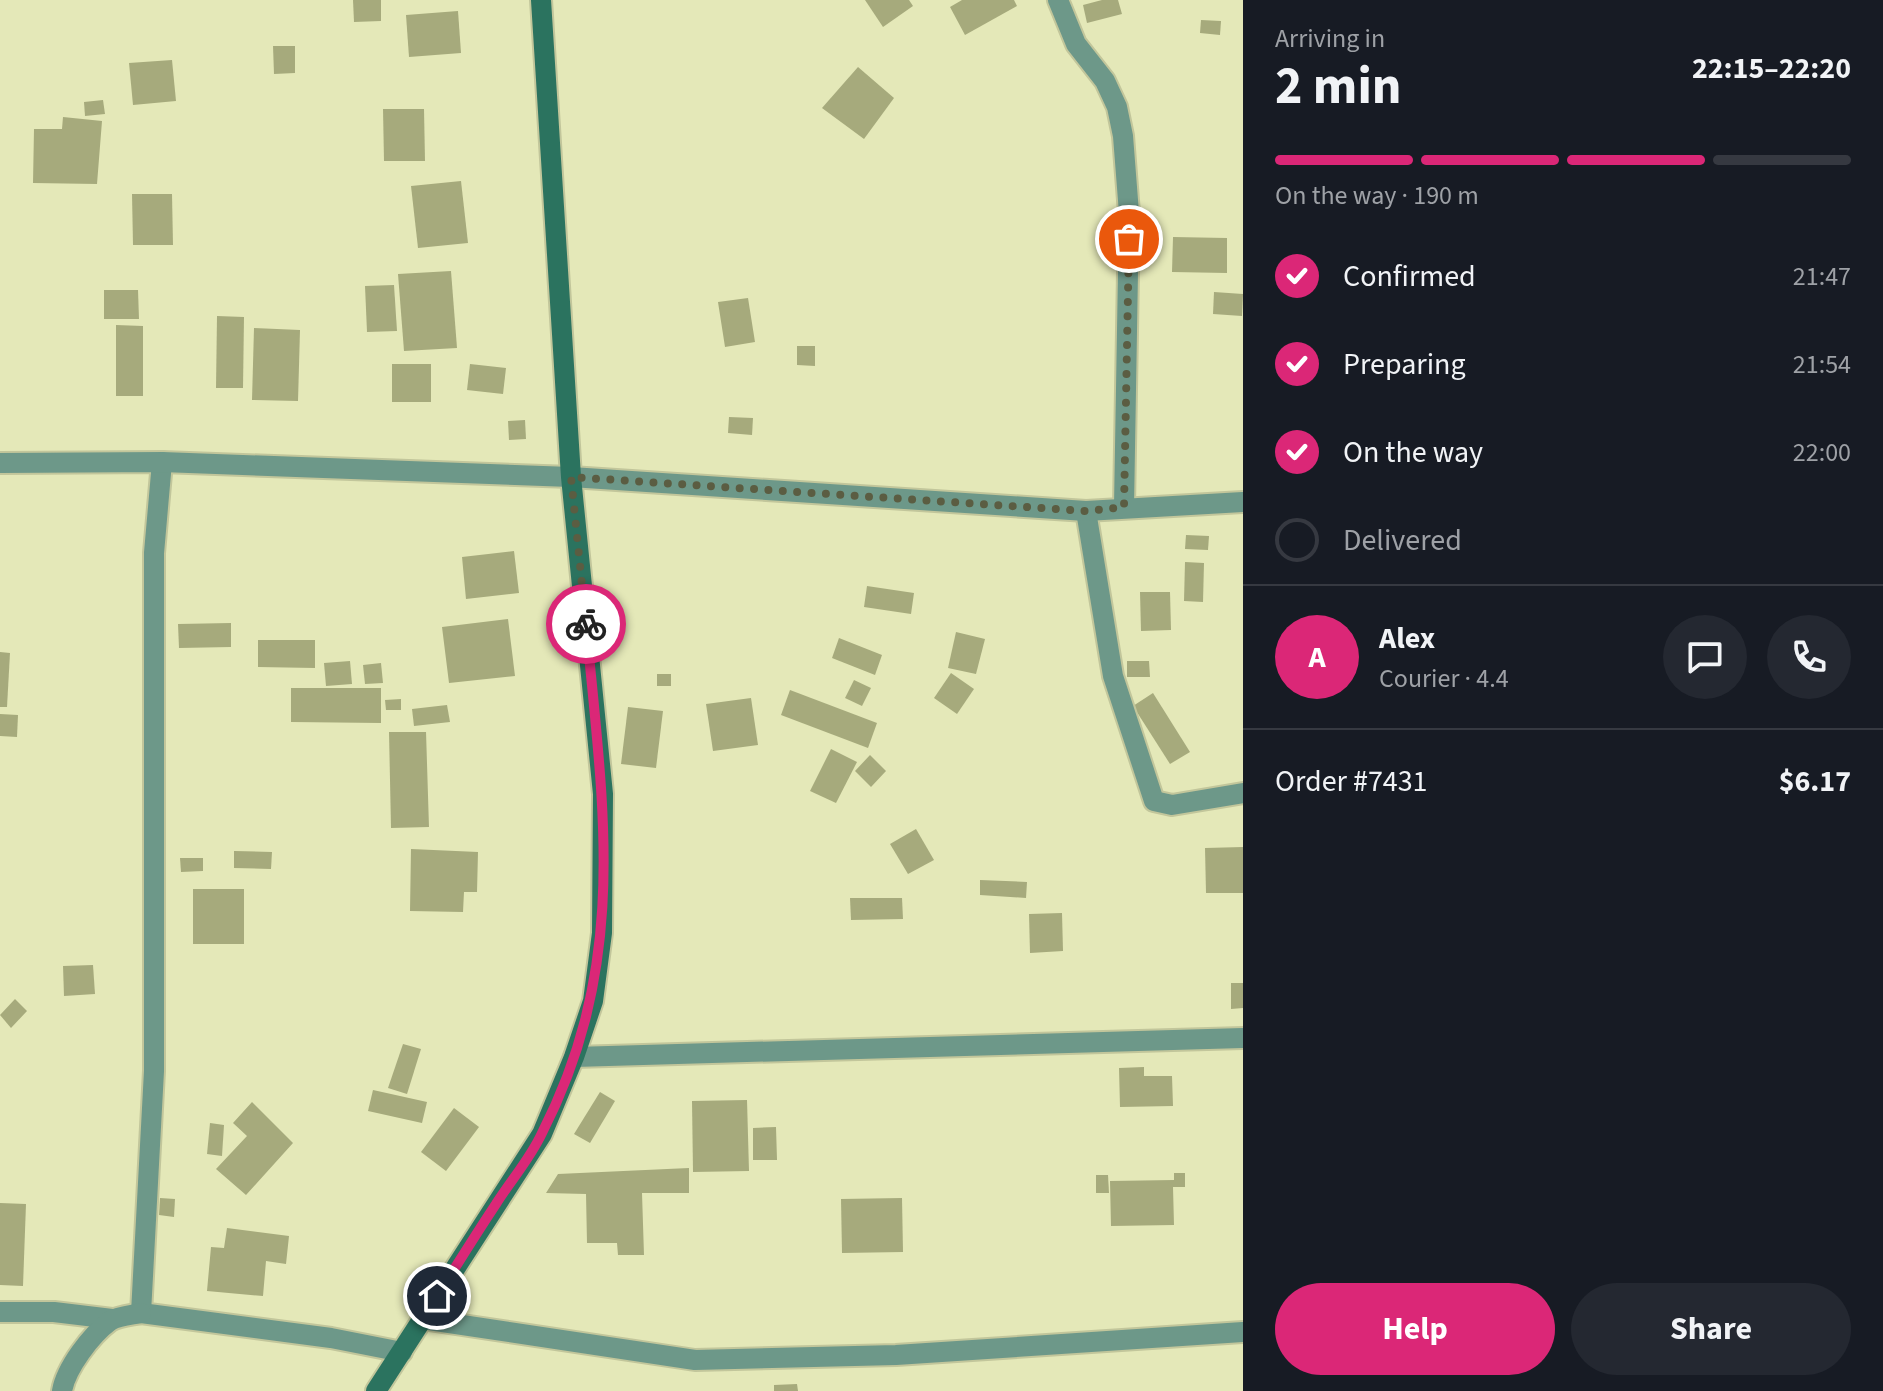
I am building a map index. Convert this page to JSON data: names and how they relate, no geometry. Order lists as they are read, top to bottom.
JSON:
{
  "page": {
    "heading": ["2 min", "Arriving in", "22:15–22:20"],
    "panel": [
      "Alex",
      "Courier · 4.4",
      "Order #7431",
      "$6.17"
    ],
    "bar": "On the way · 190 m",
    "list": [
      ["Confirmed", "21:47"],
      ["Preparing", "21:54"],
      ["On the way", "22:00"],
      "Delivered"
    ],
    "round": "A",
    "buttons": ["Help", "Share"]
  }
}
